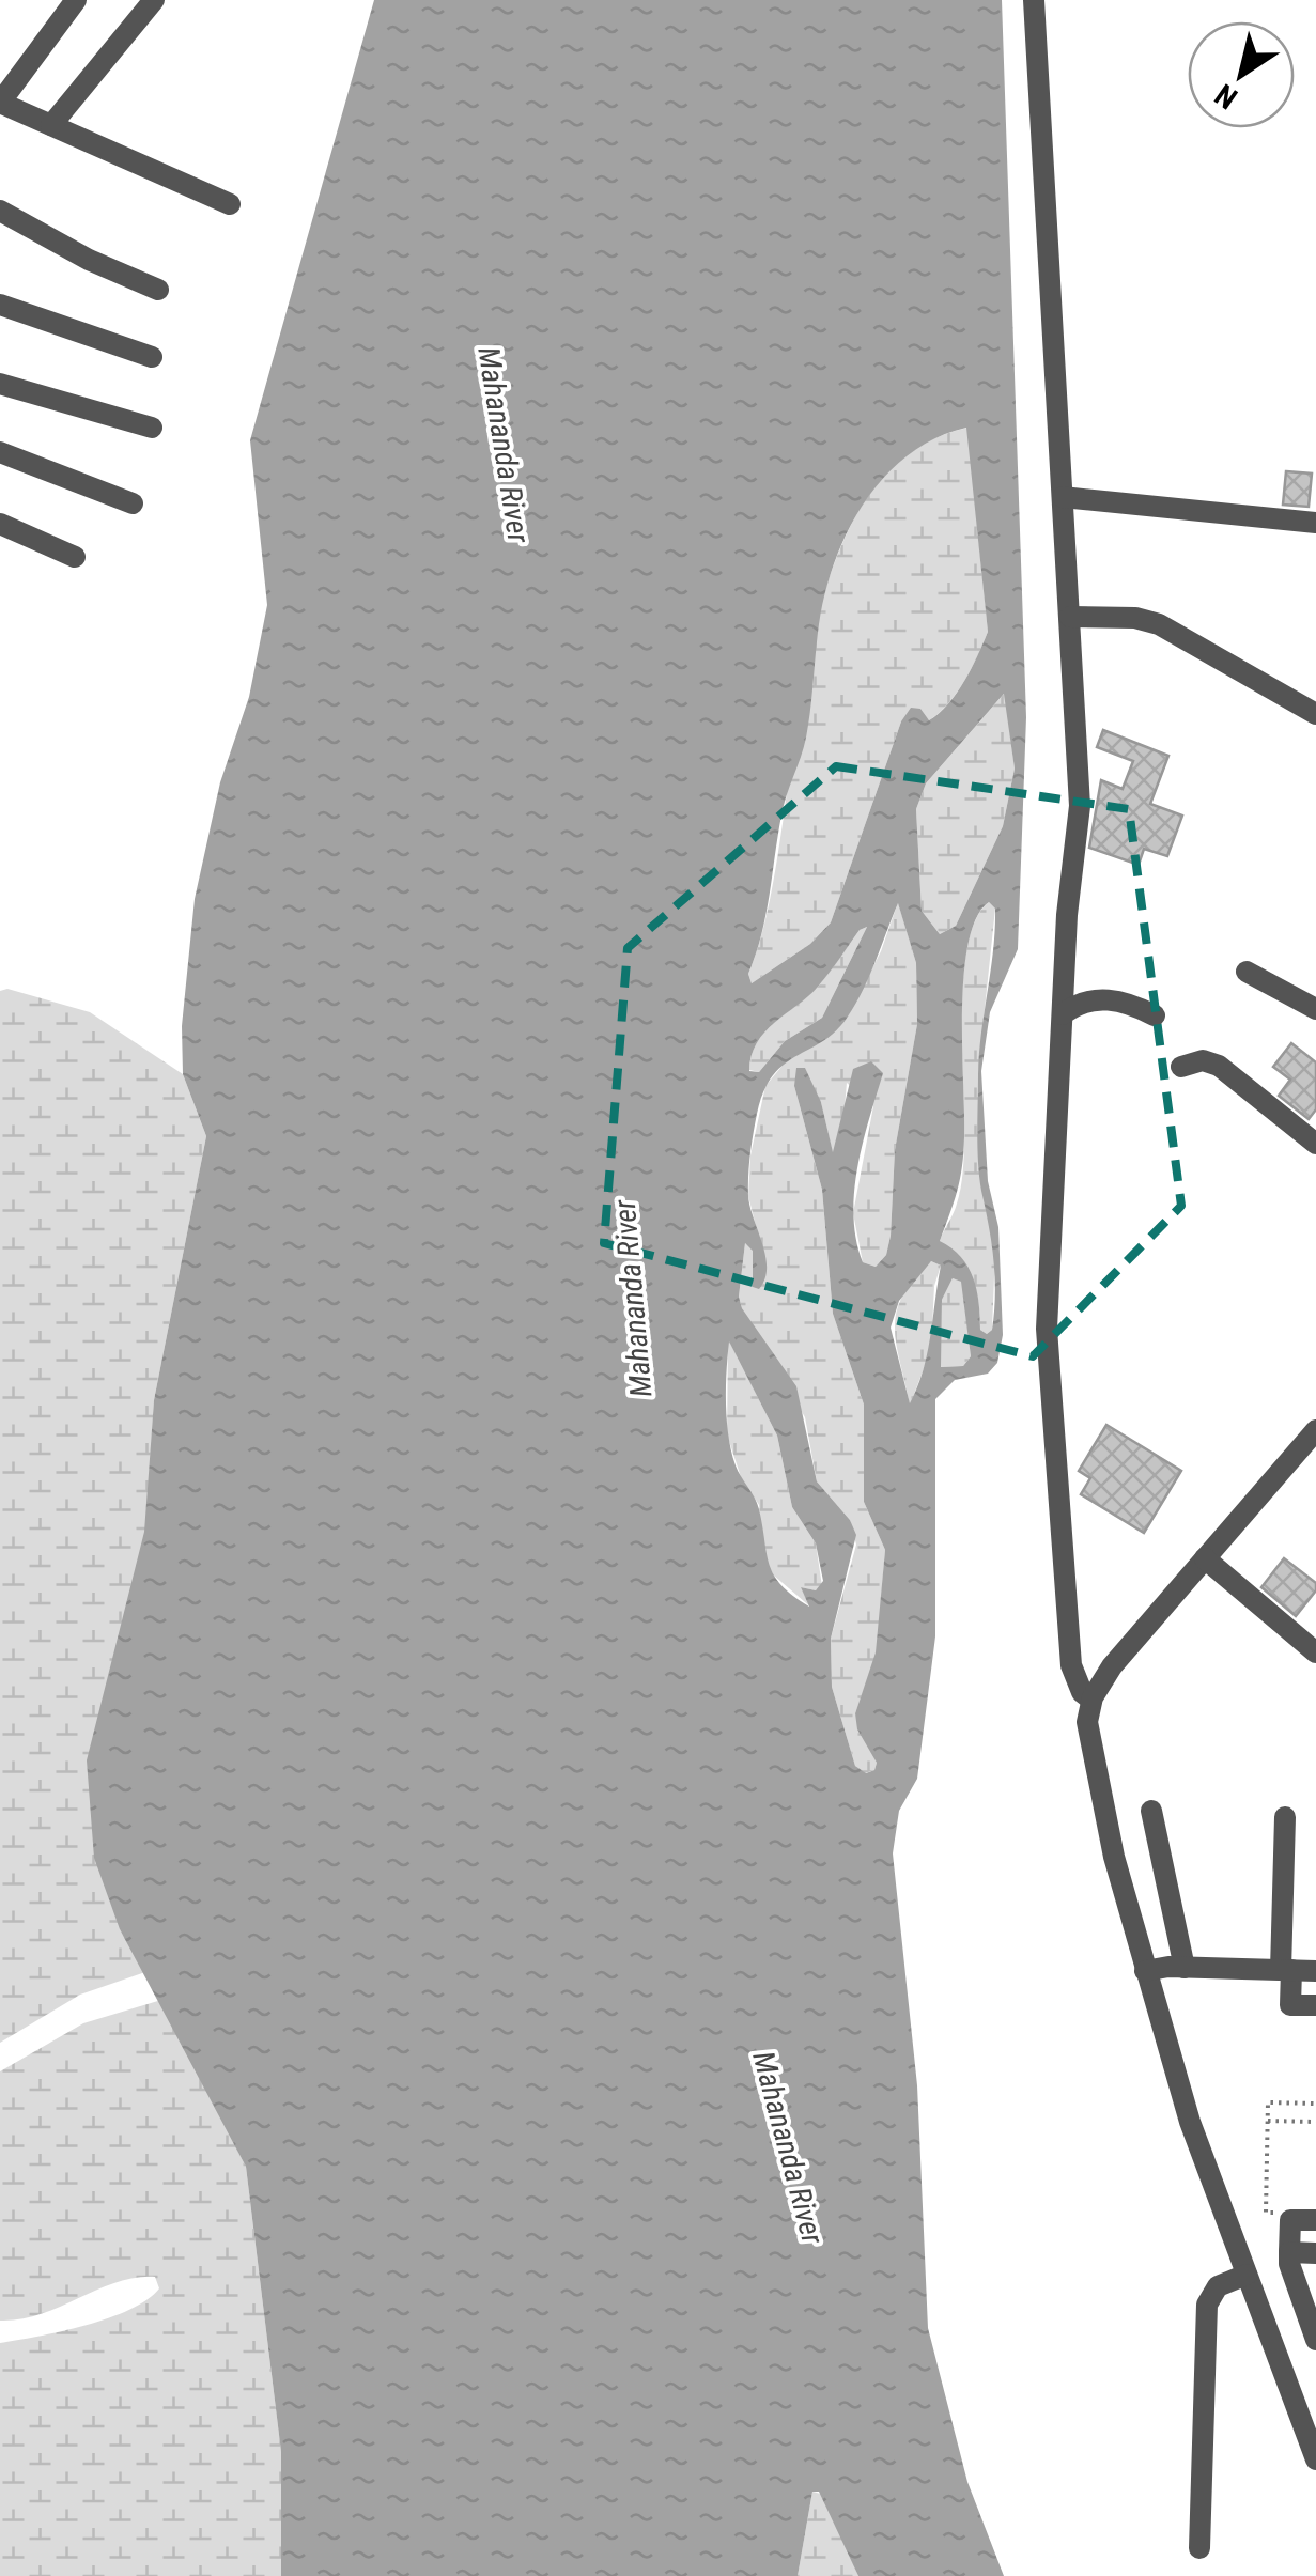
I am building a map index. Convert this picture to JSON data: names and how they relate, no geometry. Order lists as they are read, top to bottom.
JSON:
{
  "water": ["Mahananda River"],
  "north": "bottom left"
}
